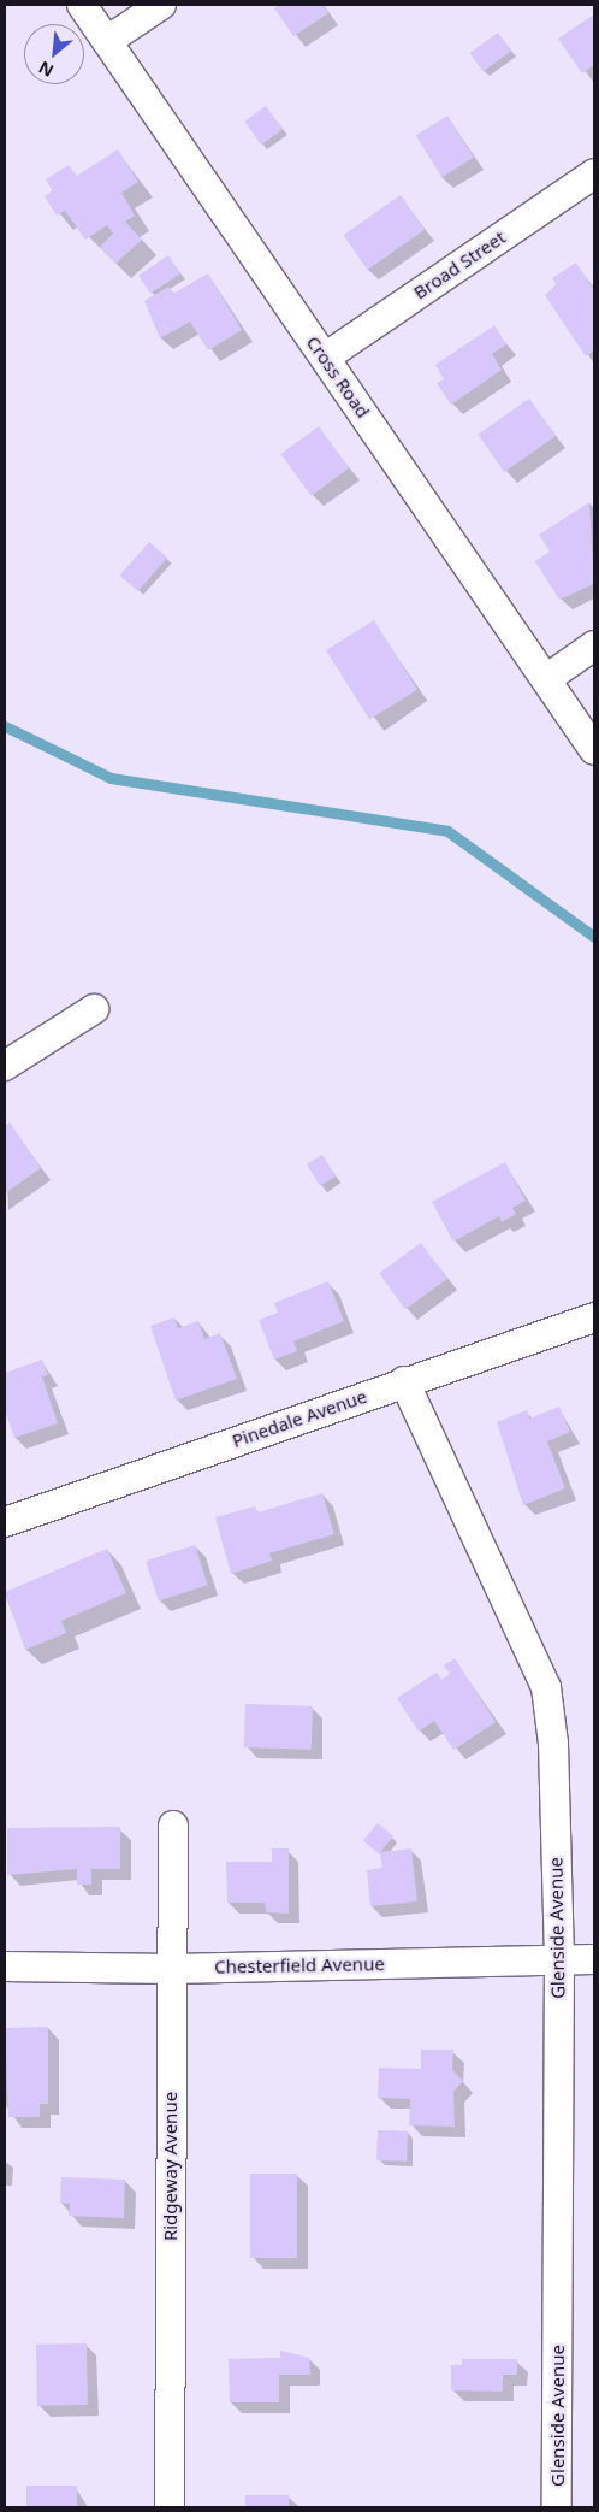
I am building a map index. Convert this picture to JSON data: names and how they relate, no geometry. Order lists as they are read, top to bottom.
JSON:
{
  "streets": {
    "street": [
      "Broad Street",
      "Cross Road",
      "Pinedale Avenue",
      "Glenside Avenue",
      "Chesterfield Avenue",
      "Ridgeway Avenue"
    ]
  },
  "crossings": [
    ["Broad Street", "Cross Road"],
    ["Pinedale Avenue", "Glenside Avenue"],
    ["Glenside Avenue", "Chesterfield Avenue"],
    ["Chesterfield Avenue", "Ridgeway Avenue"]
  ],
  "north": "bottom left"
}
